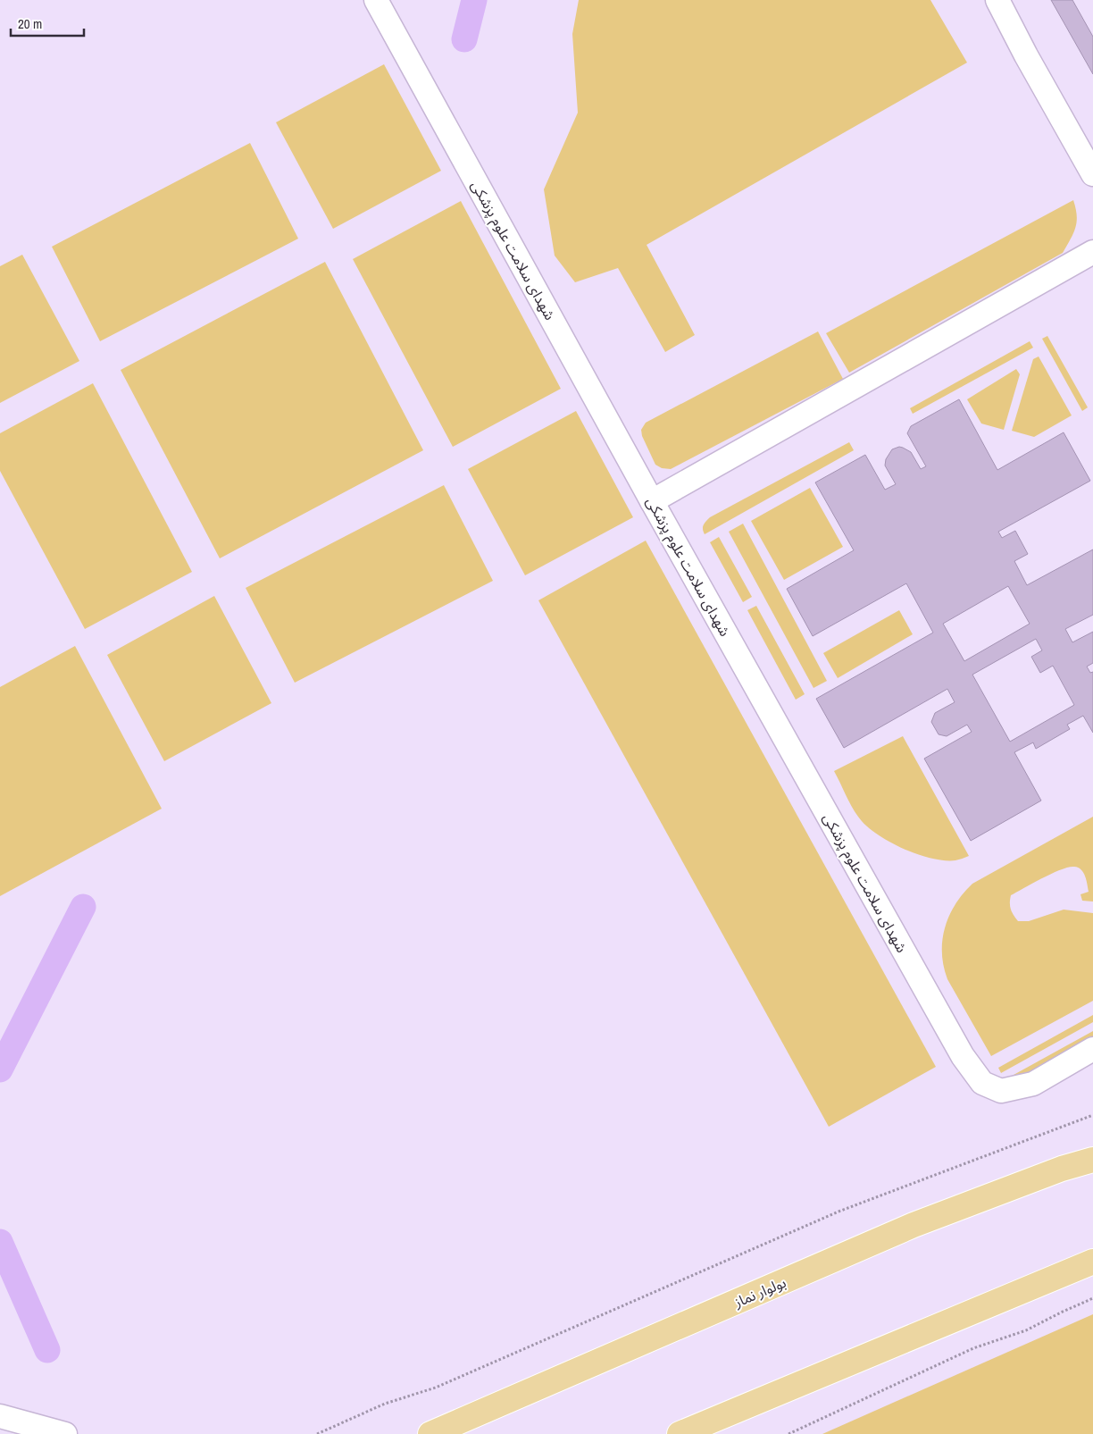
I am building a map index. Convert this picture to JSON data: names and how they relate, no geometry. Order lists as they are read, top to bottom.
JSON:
{
  "streets": {
    "main road": ["بولوار نماز"],
    "lane": ["شهدای سلامت علوم پزشکی"]
  },
  "scale_bar": "20 m"
}
